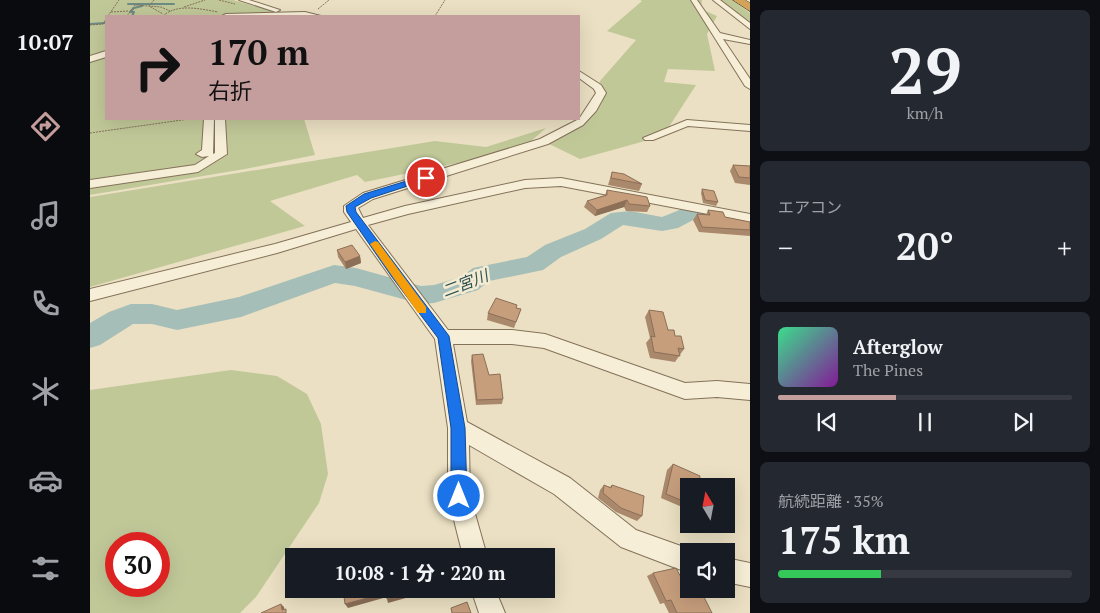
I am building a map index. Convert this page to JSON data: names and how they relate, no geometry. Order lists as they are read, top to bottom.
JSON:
{
  "water": ["二宮川"],
  "north": "top",
  "page": {
    "tabs": "10:07",
    "tile": [
      ["29", "km/h"],
      "エアコン",
      ["航続距離 · 35%", "175 km"]
    ],
    "turn": ["170 m", "右折"],
    "heat": ["−", "20°", "+"],
    "song": ["Afterglow", "The Pines"],
    "limit": "30",
    "trip": "10:08 · 1 分 · 220 m"
  }
}
